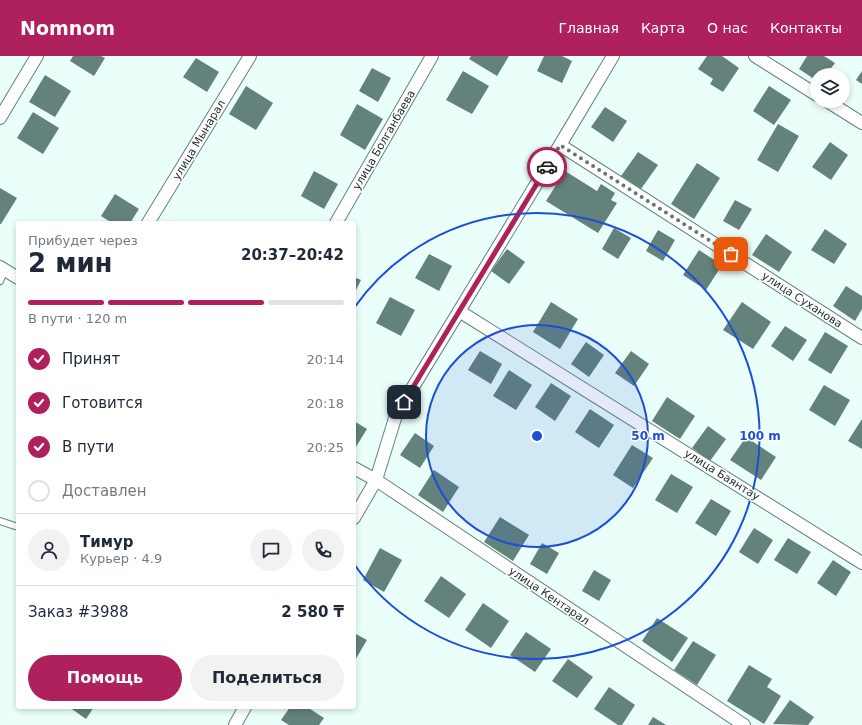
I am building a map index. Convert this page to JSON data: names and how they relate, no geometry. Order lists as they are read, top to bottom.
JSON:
{
  "streets": {
    "street": [
      "улица Мынарал",
      "улица Болганбаева",
      "улица Суханова",
      "улица Баянтау",
      "улица Кентарал"
    ]
  },
  "page": {
    "header": "Nomnom",
    "nav": [
      "Главная",
      "Карта",
      "О нас",
      "Контакты"
    ],
    "heading": ["2 мин", "Прибудет через", "20:37–20:42"],
    "panel": [
      "Тимур",
      "Курьер · 4.9",
      "Заказ #3988",
      "2 580 ₸"
    ],
    "bar": "В пути · 120 m",
    "list": [
      ["Принят", "20:14"],
      ["Готовится", "20:18"],
      ["В пути", "20:25"],
      "Доставлен"
    ],
    "buttons": ["Помощь", "Поделиться"]
  },
  "rings": ["50 m", "100 m"]
}
